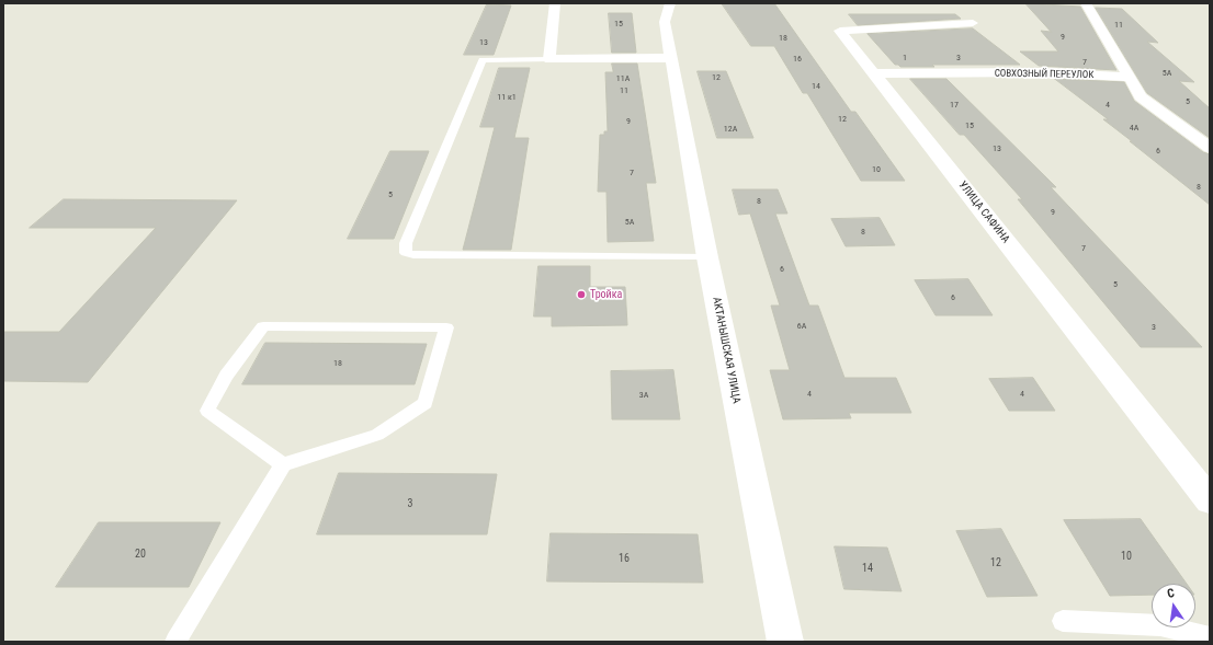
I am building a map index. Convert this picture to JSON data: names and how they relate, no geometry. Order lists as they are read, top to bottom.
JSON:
{
  "streets": {
    "street": ["СОВХОЗНЫЙ ПЕРЕУЛОК", "УЛИЦА САФИНА", "АКТАНЫШСКАЯ УЛИЦА"]
  },
  "crossings": [
    ["СОВХОЗНЫЙ ПЕРЕУЛОК", "УЛИЦА САФИНА"]
  ],
  "places": ["Тройка"],
  "house_numbers": [
    "15",
    "11",
    "9",
    "18",
    "13",
    "1",
    "3",
    "16",
    "7",
    "5А",
    "12",
    "11А",
    "14",
    "11",
    "11 к1",
    "5",
    "17",
    "4",
    "12",
    "9",
    "15",
    "4А",
    "12А",
    "13",
    "6",
    "10",
    "7",
    "8",
    "5",
    "8",
    "9",
    "5А",
    "8",
    "7",
    "6",
    "5",
    "6",
    "6А",
    "3",
    "18",
    "4",
    "4",
    "3А",
    "3",
    "20",
    "10",
    "16",
    "12",
    "14"
  ],
  "north": "top"
}
